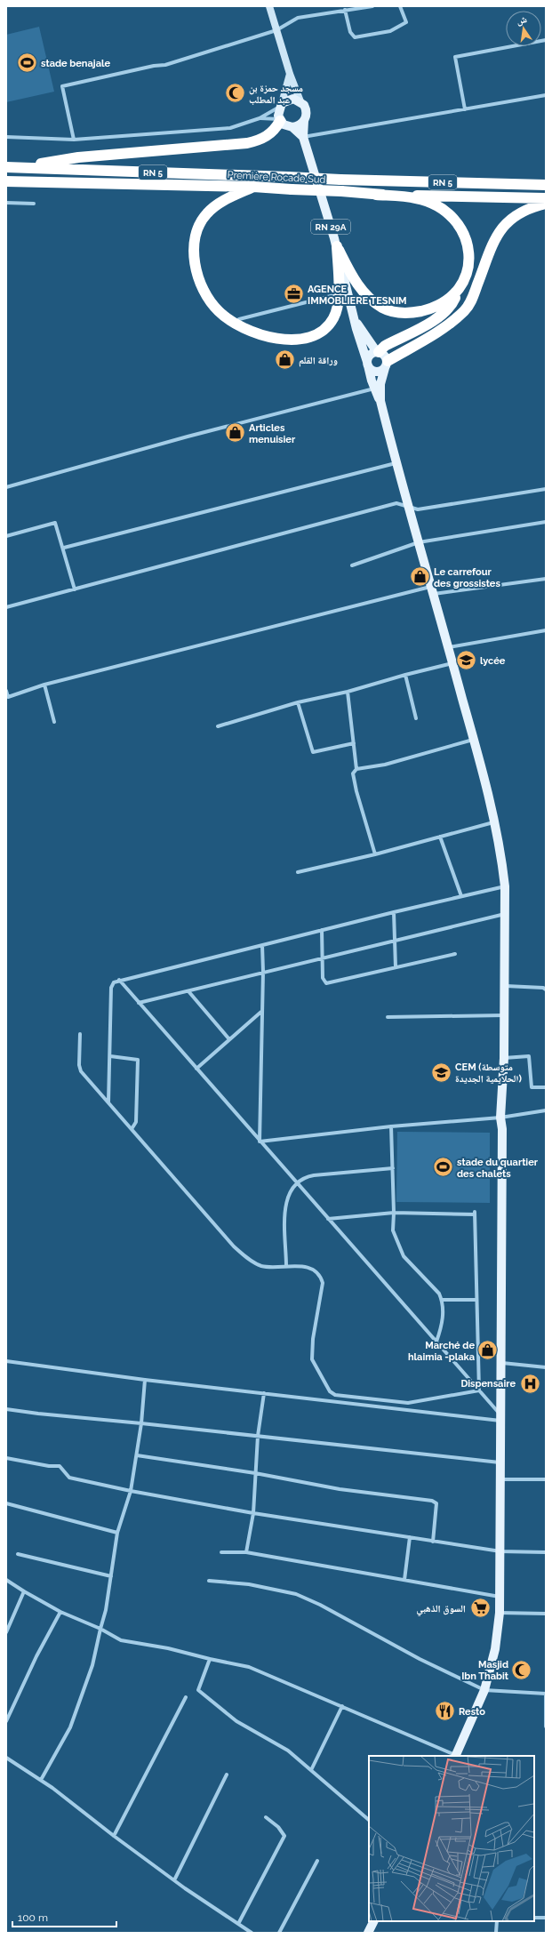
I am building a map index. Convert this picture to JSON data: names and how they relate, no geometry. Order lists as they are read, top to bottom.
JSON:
{
  "streets": {
    "highway": ["RN 5", "Première Rocade Sud"],
    "main road": ["RN 29A"]
  },
  "places": {
    "sports": ["stade benajale", "stade du quartier des chalets"],
    "mosque": ["مسجد حمزة بن عبد المطلب", "Masjid Ibn Thabit"],
    "office": ["AGENCE IMMOBLIERE TESNIM"],
    "shop": [
      "وراقة القلم",
      "Articles menuisier",
      "Le carrefour des grossistes",
      "Marché de hlaimia -plaka"
    ],
    "school or university": ["lycée", "CEM (متوسطة الحلايمية الجديدة)"],
    "hospital": ["Dispensaire"],
    "supermarket": ["السوق الذهبي"],
    "restaurant": ["Resto"]
  },
  "scale_bar": "100 m",
  "north": "top"
}
